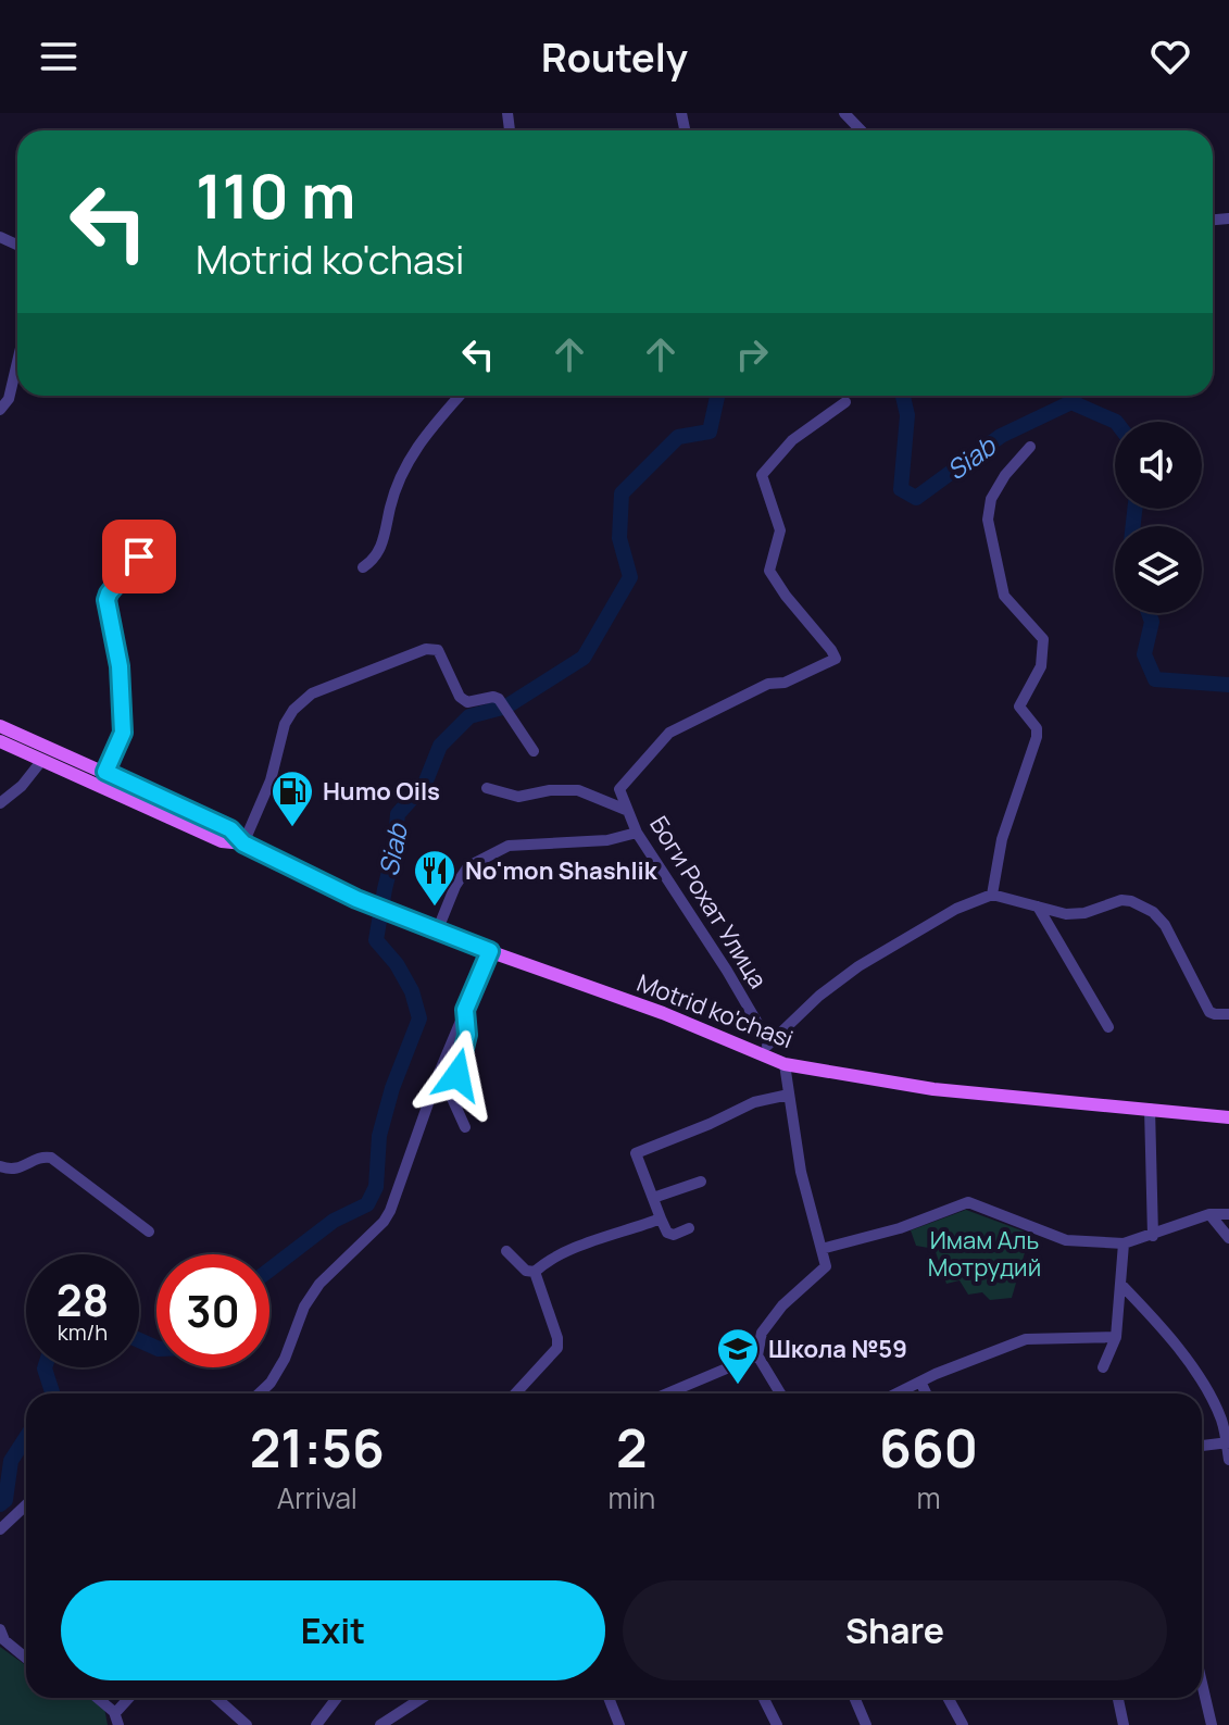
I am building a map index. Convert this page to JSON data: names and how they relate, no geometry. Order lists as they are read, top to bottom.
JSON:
{
  "streets": {
    "main road": ["Motrid ko'chasi"],
    "street": ["Боги Рохат Улица"]
  },
  "crossings": [
    ["Боги Рохат Улица", "Motrid ko'chasi"]
  ],
  "water": ["Siab"],
  "parks": ["Имам Аль Мотрудий"],
  "places": {
    "fuel station": ["Humo Oils"],
    "restaurant": ["No'mon Shashlik"],
    "school or university": ["Школа №59"]
  },
  "page": {
    "header": "Routely",
    "turn": ["110 m", "Motrid ko'chasi"],
    "speed": "28 km/h",
    "limit": "30",
    "eta": [
      "21:56",
      "Arrival",
      "2",
      "min",
      "660",
      "m"
    ],
    "buttons": ["Exit", "Share"]
  }
}
